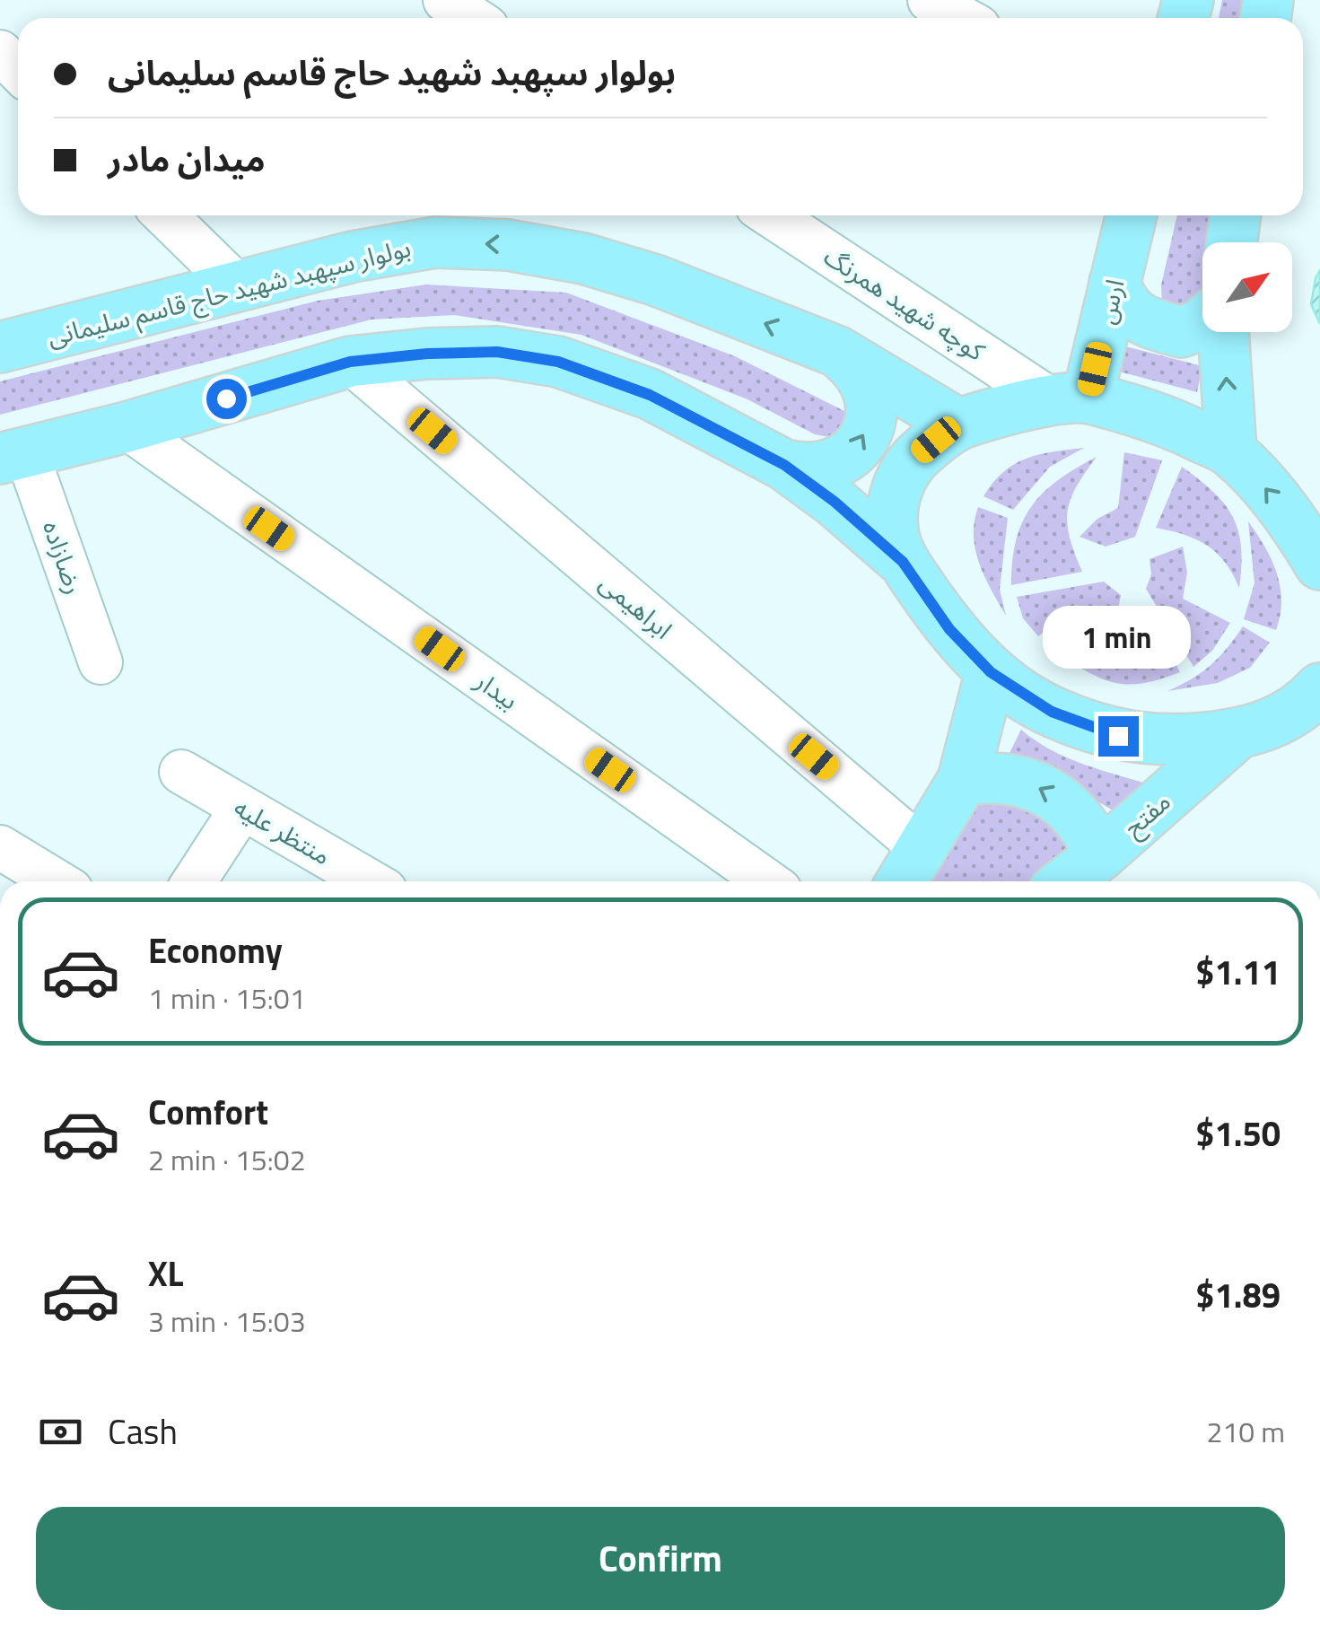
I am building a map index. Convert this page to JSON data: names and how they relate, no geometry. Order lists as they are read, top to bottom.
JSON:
{
  "streets": {
    "main road": ["بولوار سپهبد شهید حاج قاسم سلیمانی", "ارس", "مفتح"],
    "street": [
      "کوچه شهید همرنگ",
      "رضازاده",
      "ابراهیمی",
      "بیدار",
      "منتظر علیه"
    ]
  },
  "crossings": [
    ["ارس", "کوچه شهید همرنگ"]
  ],
  "north": "top right",
  "page": {
    "banner": ["بولوار سپهبد شهید حاج قاسم سلیمانی", "میدان مادر"],
    "bubble": "1 min",
    "list": [
      {
        "name": "Economy",
        "note": "1 min · 15:01",
        "value": "$1.11"
      },
      {
        "name": "Comfort",
        "note": "2 min · 15:02",
        "value": "$1.50"
      },
      {
        "name": "XL",
        "note": "3 min · 15:03",
        "value": "$1.89"
      }
    ],
    "pay": ["Cash", "210 m"],
    "buttons": "Confirm"
  }
}
